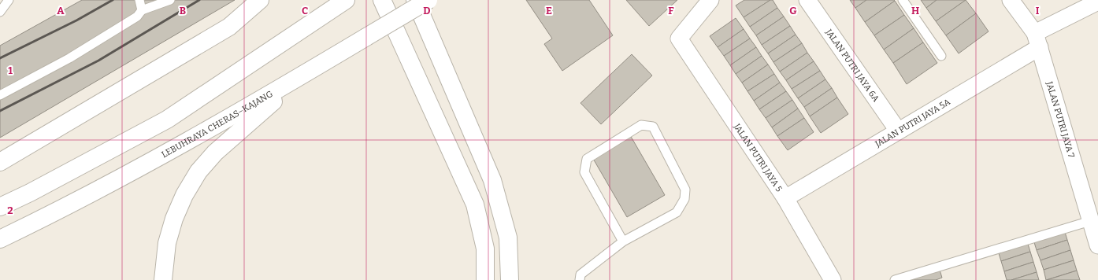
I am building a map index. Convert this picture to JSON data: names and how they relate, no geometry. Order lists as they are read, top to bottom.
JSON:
{
  "streets": {
    "highway": ["LEBUHRAYA CHERAS–KAJANG"],
    "street": [
      "JALAN PUTRI JAYA 6A",
      "JALAN PUTRI JAYA 7",
      "JALAN PUTRI JAYA 5A",
      "JALAN PUTRI JAYA 5"
    ]
  },
  "crossings": [
    ["JALAN PUTRI JAYA 6A", "JALAN PUTRI JAYA 5A"],
    ["JALAN PUTRI JAYA 7", "JALAN PUTRI JAYA 5A"],
    ["JALAN PUTRI JAYA 5A", "JALAN PUTRI JAYA 5"]
  ],
  "grid": {
    "columns": [
      "A",
      "B",
      "C",
      "D",
      "E",
      "F",
      "G",
      "H",
      "I"
    ],
    "rows": ["1", "2"]
  }
}
